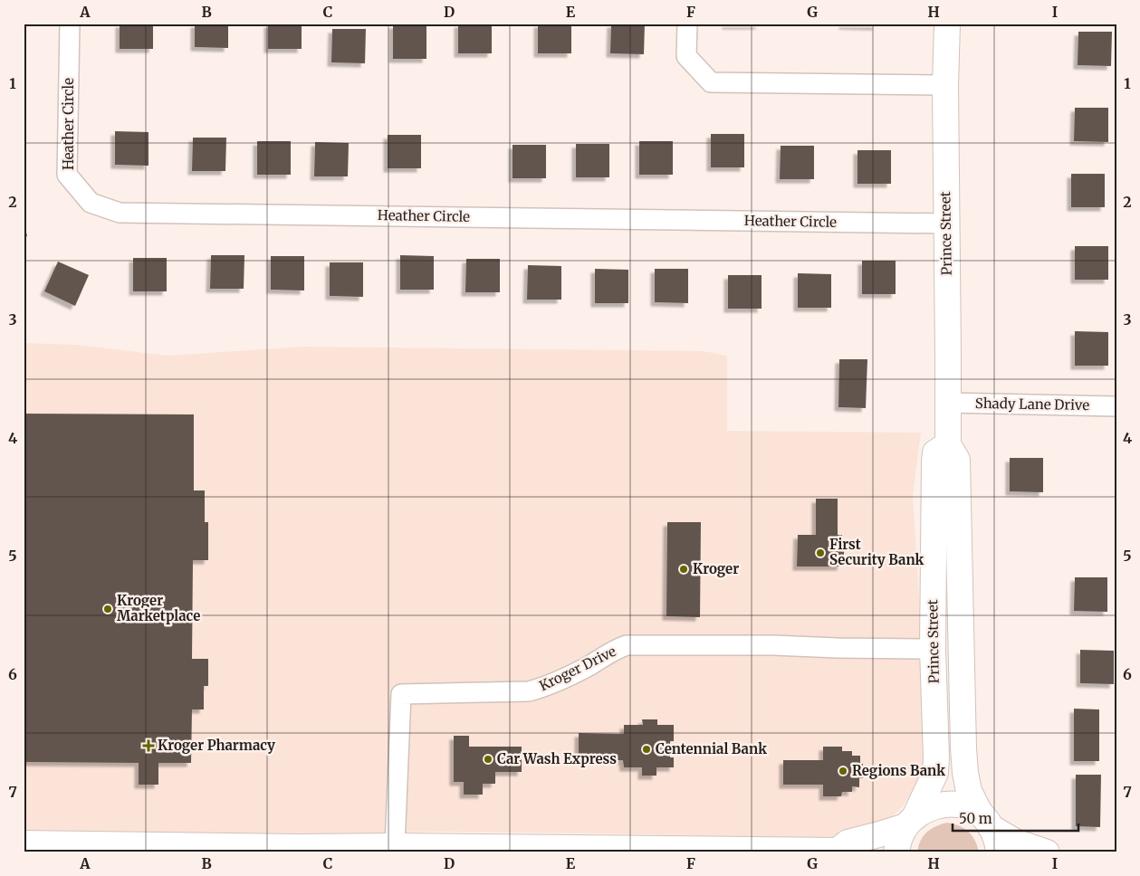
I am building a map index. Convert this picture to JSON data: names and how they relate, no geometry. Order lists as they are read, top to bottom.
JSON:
{
  "streets": {
    "main road": ["Prince Street"],
    "street": ["Heather Circle", "Shady Lane Drive", "Kroger Drive"]
  },
  "crossings": [
    ["Heather Circle", "Prince Street"],
    ["Prince Street", "Shady Lane Drive"],
    ["Prince Street", "Kroger Drive"]
  ],
  "places": {
    "other": [
      "First Security Bank",
      "Kroger",
      "Kroger Marketplace",
      "Centennial Bank",
      "Car Wash Express",
      "Regions Bank"
    ],
    "health": ["Kroger Pharmacy"]
  },
  "scale_bar": "50 m",
  "grid": {
    "columns": [
      "A",
      "B",
      "C",
      "D",
      "E",
      "F",
      "G",
      "H",
      "I"
    ],
    "rows": [
      "1",
      "2",
      "3",
      "4",
      "5",
      "6",
      "7"
    ]
  }
}
